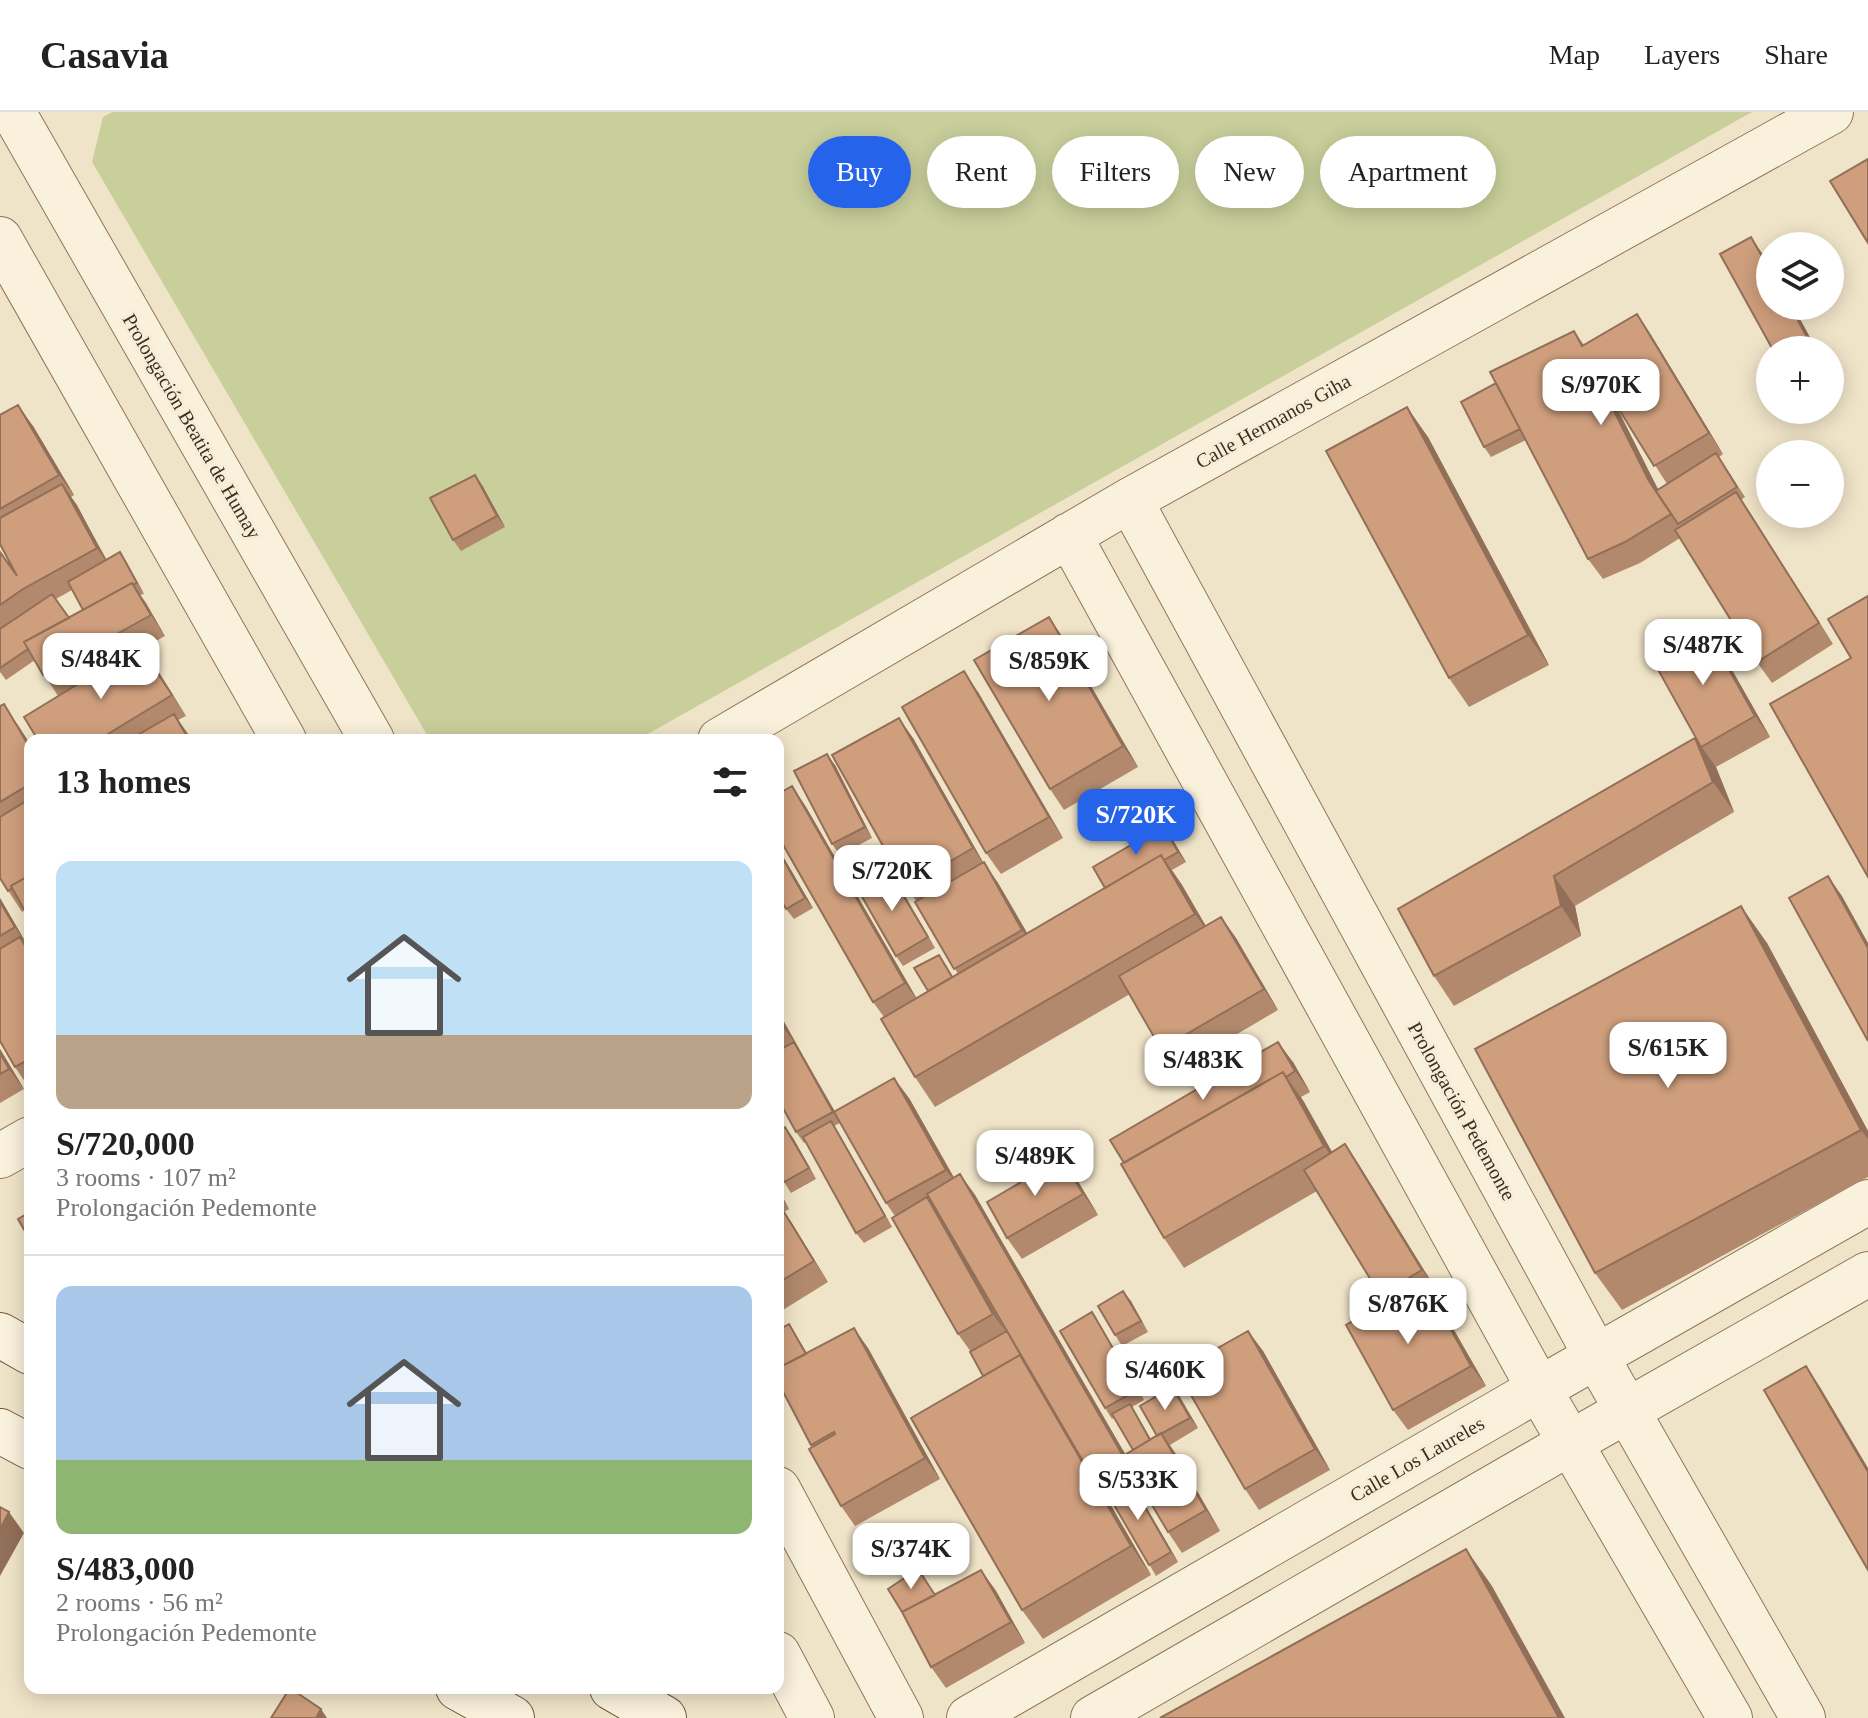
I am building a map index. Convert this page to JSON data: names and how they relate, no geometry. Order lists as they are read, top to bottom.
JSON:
{
  "streets": {
    "street": [
      "Calle Hermanos Giha",
      "Prolongación Beatita de Humay",
      "Prolongación Pedemonte",
      "Calle Los Laureles"
    ]
  },
  "crossings": [
    ["Calle Hermanos Giha", "Prolongación Pedemonte"],
    ["Prolongación Pedemonte", "Calle Los Laureles"]
  ],
  "page": {
    "header": "Casavia",
    "nav": ["Map", "Layers", "Share"],
    "chip": [
      "Buy",
      "Rent",
      "Filters",
      "New",
      "Apartment"
    ],
    "map_buttons": ["+", "−"],
    "price": [
      "S/970K",
      "S/487K",
      "S/484K",
      "S/859K",
      "S/720K",
      "S/720K",
      "S/615K",
      "S/483K",
      "S/489K",
      "S/876K",
      "S/460K",
      "S/533K",
      "S/374K"
    ],
    "heading": "13 homes",
    "list": [
      {
        "name": "S/720,000",
        "note": "3 rooms · 107 m² · Prolongación Pedemonte"
      },
      {
        "name": "S/483,000",
        "note": "2 rooms · 56 m² · Prolongación Pedemonte"
      }
    ]
  }
}
